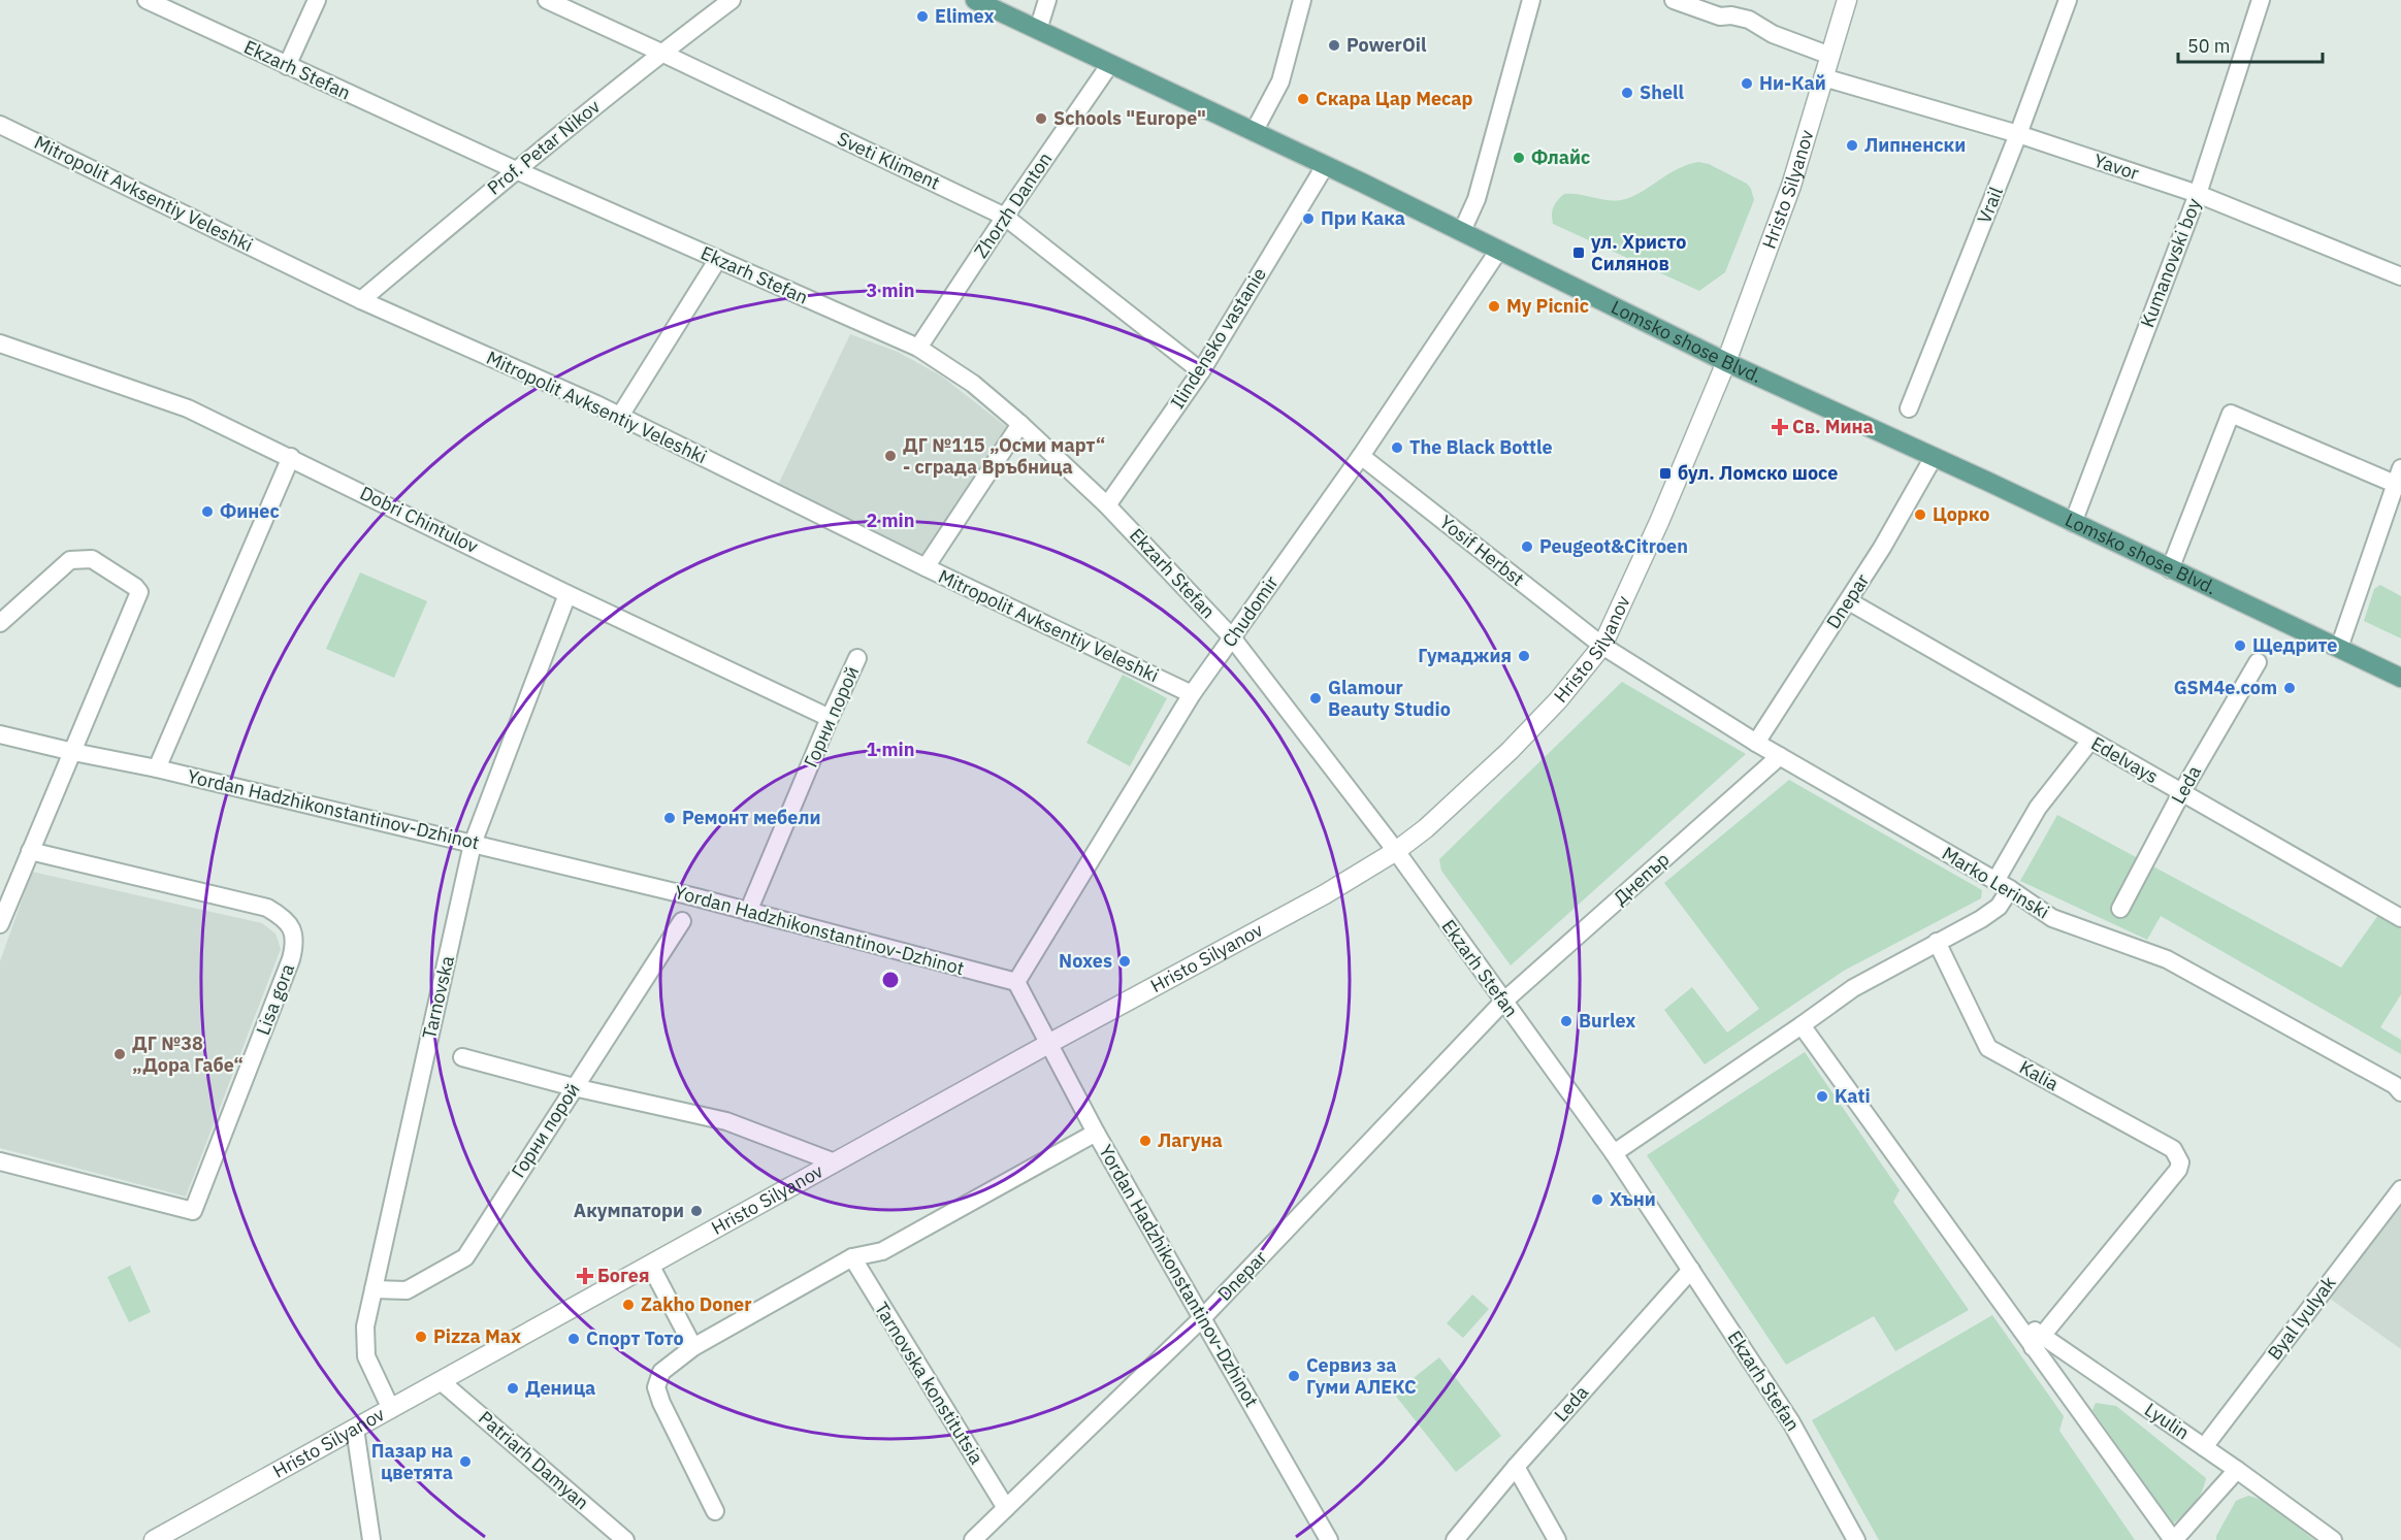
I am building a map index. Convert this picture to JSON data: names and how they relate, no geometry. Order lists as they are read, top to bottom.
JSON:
{
  "streets": {
    "main road": ["Lomsko shose Blvd."],
    "street": [
      "Ekzarh Stefan",
      "Prof. Petar Nikov",
      "Sveti Kliment",
      "Yavor",
      "Hristo Silyanov",
      "Mitropolit Avksentiy Veleshki",
      "Zhorzh Danton",
      "Vrail",
      "Kumanovski boy",
      "Ilindensko vastanie",
      "Dobri Chintulov",
      "Yosif Herbst",
      "Dnepar",
      "Chudomir",
      "Горни порой",
      "Edelvays",
      "Leda",
      "Yordan Hadzhikonstantinov-Dzhinot",
      "Днепър",
      "Marko Lerinski",
      "Tarnovska",
      "Lisa gora",
      "Kalia",
      "Byal lyulyak",
      "Tarnovska konstitutsia",
      "Lyulin",
      "Patriarh Damyan"
    ]
  },
  "crossings": [
    ["Ekzarh Stefan", "Prof. Petar Nikov"],
    ["Ekzarh Stefan", "Hristo Silyanov"],
    ["Ekzarh Stefan", "Zhorzh Danton"],
    ["Ekzarh Stefan", "Ilindensko vastanie"],
    ["Ekzarh Stefan", "Dnepar"],
    ["Ekzarh Stefan", "Chudomir"],
    ["Ekzarh Stefan", "Leda"],
    ["Ekzarh Stefan", "Днепър"],
    ["Prof. Petar Nikov", "Sveti Kliment"],
    ["Prof. Petar Nikov", "Mitropolit Avksentiy Veleshki"],
    ["Sveti Kliment", "Zhorzh Danton"],
    ["Sveti Kliment", "Ilindensko vastanie"],
    ["Yavor", "Hristo Silyanov"],
    ["Yavor", "Vrail"],
    ["Yavor", "Kumanovski boy"],
    ["Hristo Silyanov", "Lomsko shose Blvd."],
    ["Hristo Silyanov", "Yosif Herbst"],
    ["Hristo Silyanov", "Yordan Hadzhikonstantinov-Dzhinot"],
    ["Hristo Silyanov", "Marko Lerinski"],
    ["Hristo Silyanov", "Tarnovska"],
    ["Hristo Silyanov", "Patriarh Damyan"],
    ["Mitropolit Avksentiy Veleshki", "Chudomir"],
    ["Zhorzh Danton", "Lomsko shose Blvd."],
    ["Kumanovski boy", "Lomsko shose Blvd."],
    ["Ilindensko vastanie", "Lomsko shose Blvd."],
    ["Lomsko shose Blvd.", "Dnepar"],
    ["Lomsko shose Blvd.", "Chudomir"],
    ["Dobri Chintulov", "Горни порой"],
    ["Dobri Chintulov", "Tarnovska"],
    ["Yosif Herbst", "Chudomir"],
    ["Yosif Herbst", "Marko Lerinski"],
    ["Dnepar", "Edelvays"],
    ["Dnepar", "Yordan Hadzhikonstantinov-Dzhinot"],
    ["Dnepar", "Днепър"],
    ["Dnepar", "Marko Lerinski"],
    ["Dnepar", "Tarnovska konstitutsia"],
    ["Chudomir", "Yordan Hadzhikonstantinov-Dzhinot"],
    ["Горни порой", "Yordan Hadzhikonstantinov-Dzhinot"],
    ["Горни порой", "Tarnovska"],
    ["Edelvays", "Leda"],
    ["Yordan Hadzhikonstantinov-Dzhinot", "Tarnovska"],
    ["Днепър", "Marko Lerinski"],
    ["Kalia", "Lyulin"],
    ["Byal lyulyak", "Lyulin"]
  ],
  "places": {
    "other": [
      "Elimex",
      "PowerOil",
      "Ни-Кай",
      "Shell",
      "Скара Цар Месар",
      "Schools \"Europe\"",
      "Липненски",
      "Флайс",
      "При Кака",
      "My Picnic",
      "The Black Bottle",
      "ДГ №115 „Осми март“ - сграда Връбница",
      "Финес",
      "Цорко",
      "Peugeot&Citroen",
      "Щедрите",
      "Гумаджия",
      "GSM4e.com",
      "Glamour Beauty Studio",
      "Ремонт мебели",
      "Noxes",
      "Burlex",
      "ДГ №38 „Дора Габе“",
      "Kati",
      "Лагуна",
      "Хъни",
      "Акумпатори",
      "Zakho Doner",
      "Pizza Max",
      "Спорт Тото",
      "Сервиз за Гуми АЛЕКС",
      "Деница",
      "Пазар на цветята"
    ],
    "transit": ["ул. Христо Силянов", "бул. Ломско шосе"],
    "health": ["Св. Мина", "Богея"]
  },
  "scale_bar": "50 m",
  "rings": ["3 min", "2 min", "1 min"]
}
